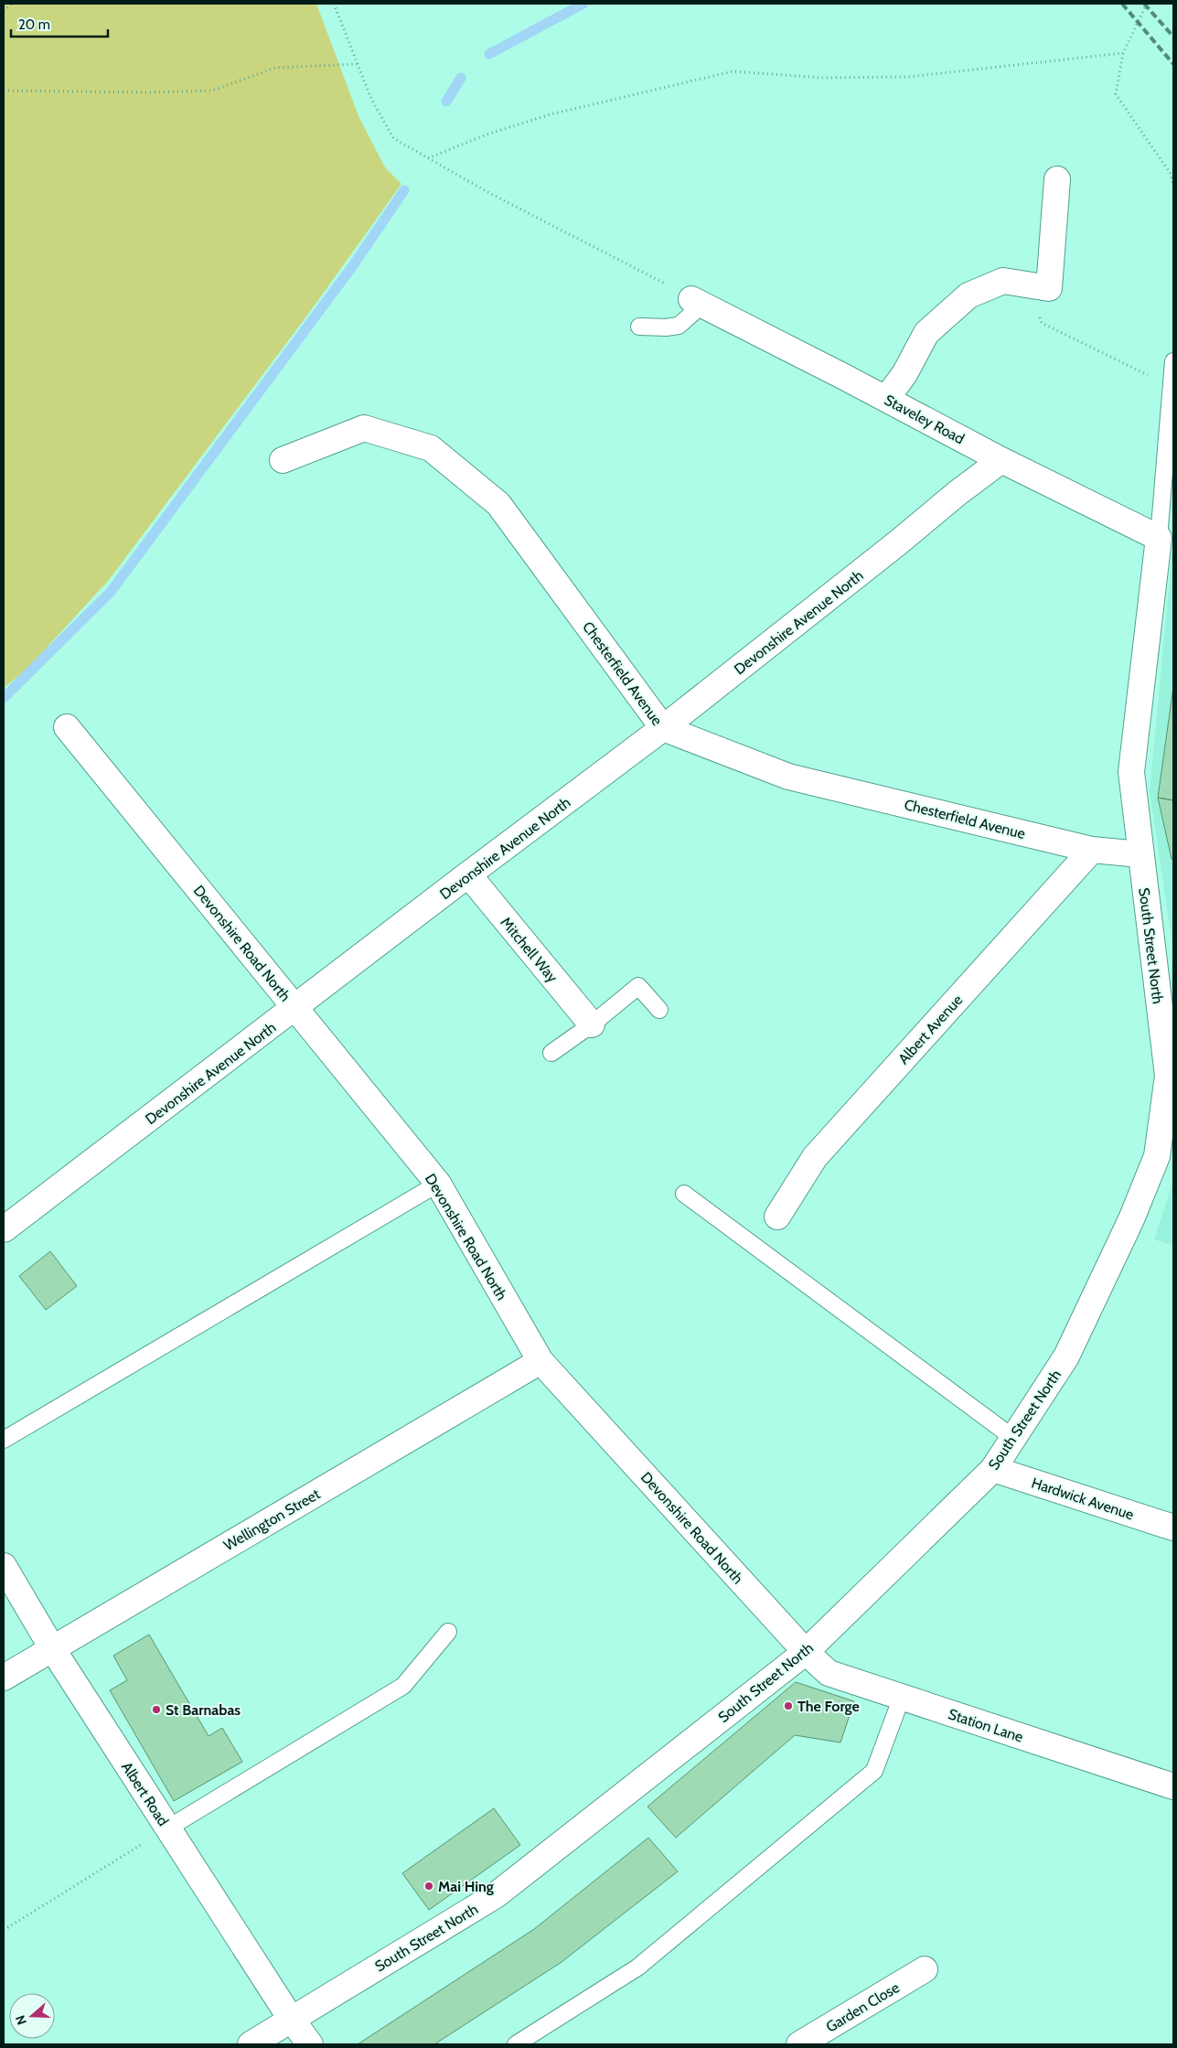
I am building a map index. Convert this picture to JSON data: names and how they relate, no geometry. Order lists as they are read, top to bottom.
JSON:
{
  "streets": {
    "street": [
      "Staveley Road",
      "Devonshire Avenue North",
      "Chesterfield Avenue",
      "Devonshire Road North",
      "South Street North",
      "Mitchell Way",
      "Albert Avenue",
      "Hardwick Avenue",
      "Wellington Street",
      "Station Lane",
      "Albert Road",
      "Garden Close"
    ]
  },
  "crossings": [
    ["Staveley Road", "Devonshire Avenue North"],
    ["Staveley Road", "South Street North"],
    ["Devonshire Avenue North", "Chesterfield Avenue"],
    ["Devonshire Avenue North", "Devonshire Road North"],
    ["Devonshire Avenue North", "Mitchell Way"],
    ["Chesterfield Avenue", "South Street North"],
    ["Chesterfield Avenue", "Albert Avenue"],
    ["Devonshire Road North", "South Street North"],
    ["Devonshire Road North", "Wellington Street"],
    ["Devonshire Road North", "Station Lane"],
    ["South Street North", "Hardwick Avenue"],
    ["South Street North", "Station Lane"],
    ["South Street North", "Albert Road"],
    ["Wellington Street", "Albert Road"]
  ],
  "places": ["The Forge", "St Barnabas", "Mai Hing"],
  "scale_bar": "20 m",
  "north": "left"
}
